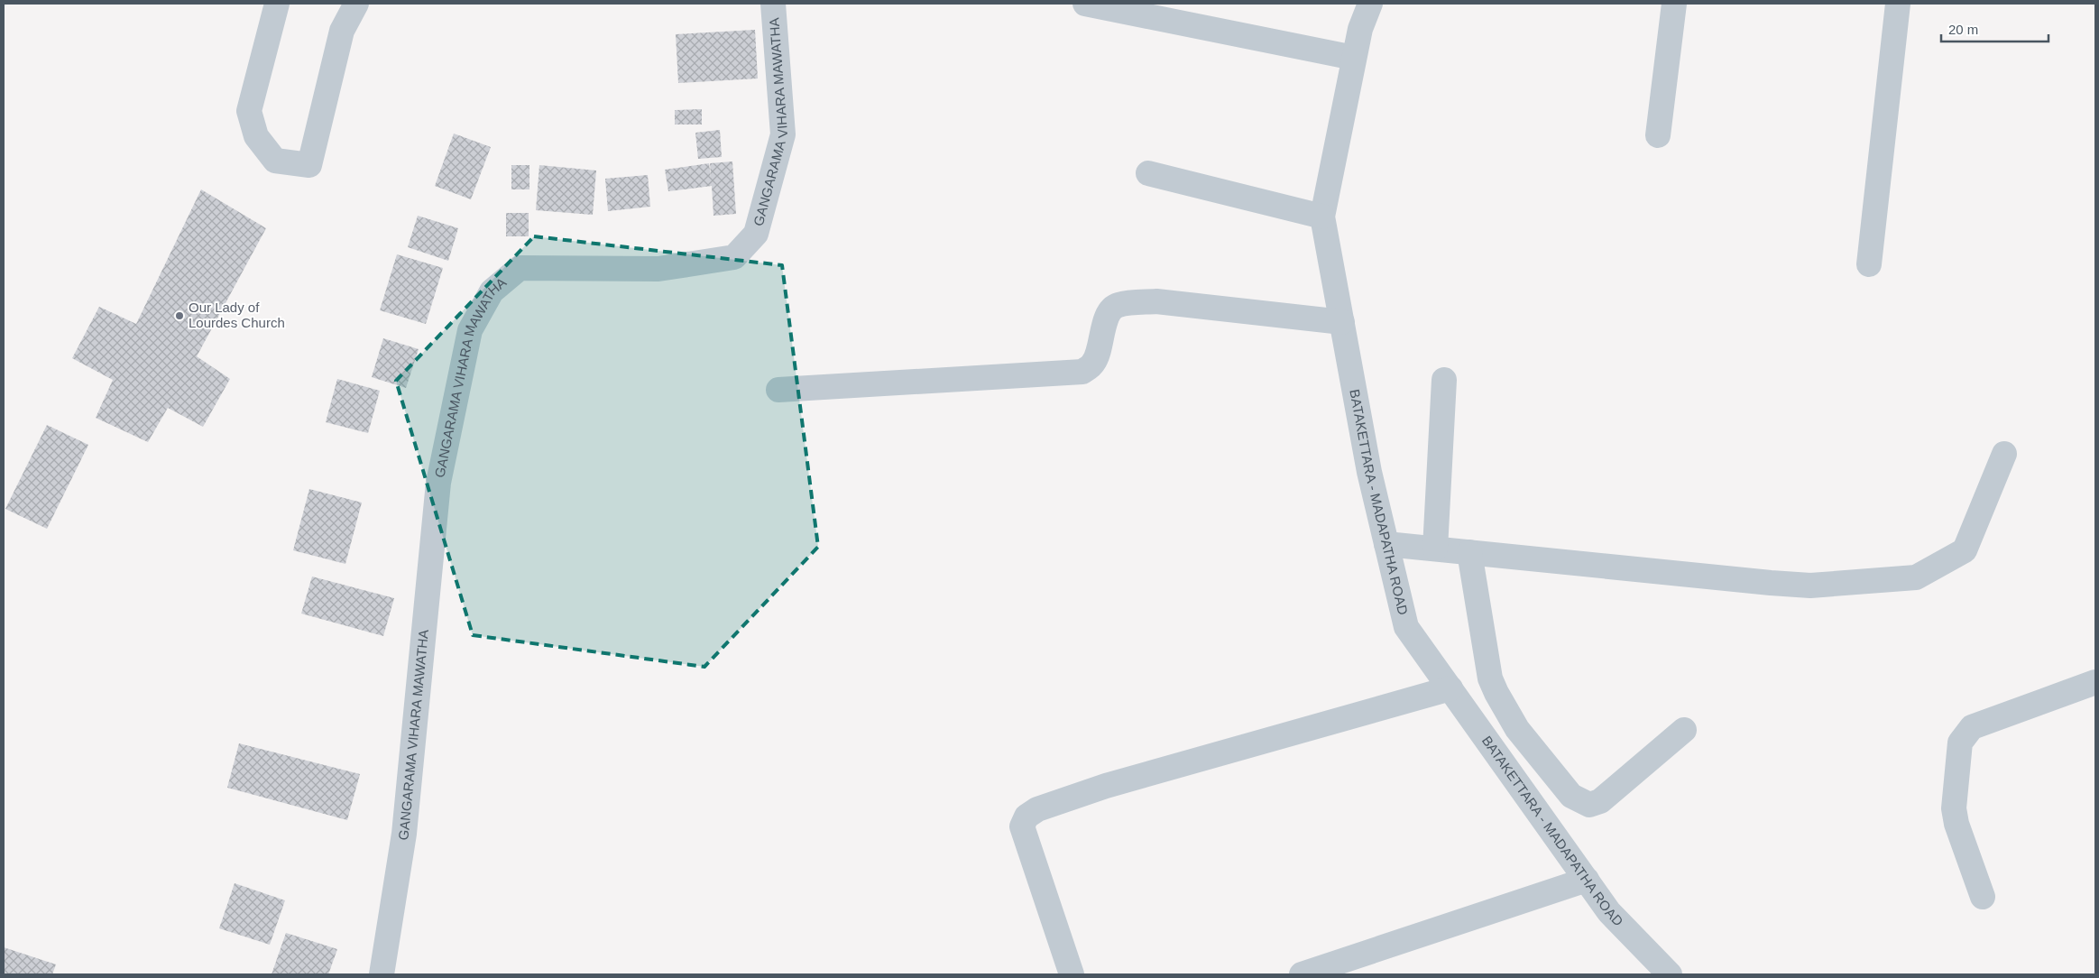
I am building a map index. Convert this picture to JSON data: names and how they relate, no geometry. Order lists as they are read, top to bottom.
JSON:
{
  "streets": {
    "street": ["GANGARAMA VIHARA MAWATHA", "BATAKETTARA - MADAPATHA ROAD"]
  },
  "places": ["Our Lady of Lourdes Church"],
  "scale_bar": "20 m"
}
